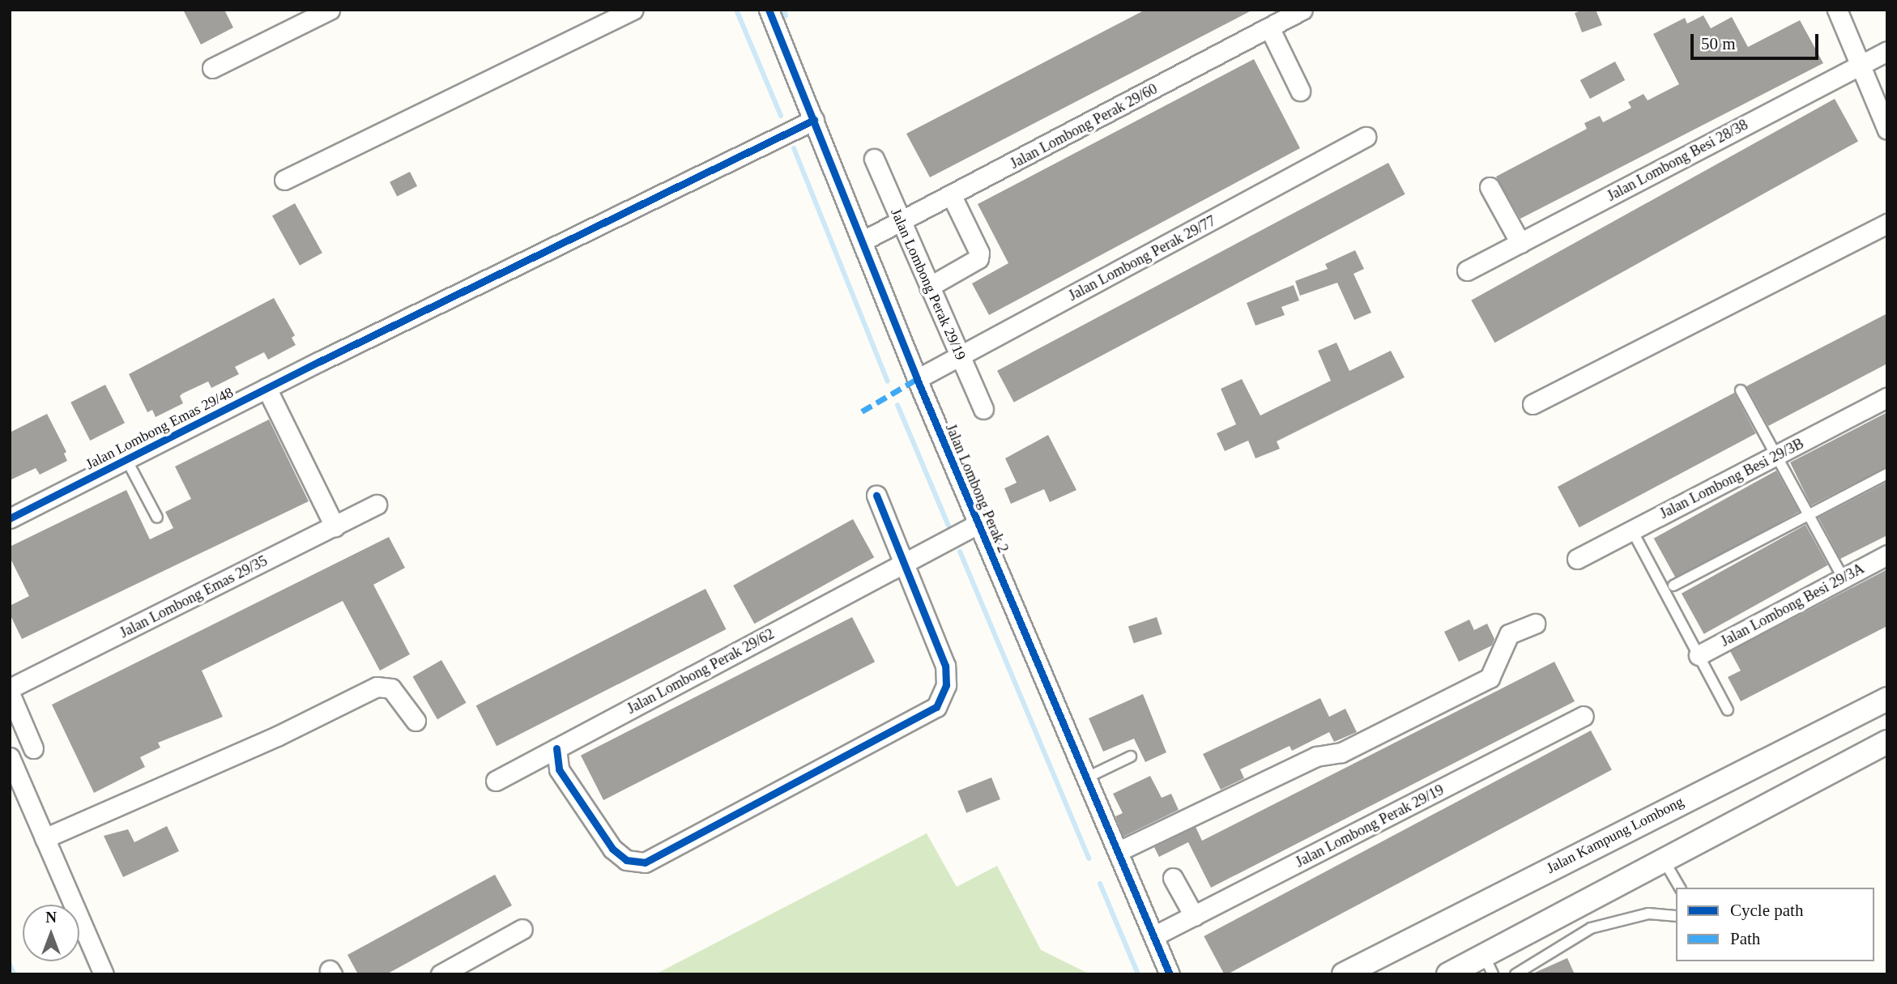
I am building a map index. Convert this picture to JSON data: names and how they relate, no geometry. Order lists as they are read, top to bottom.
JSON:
{
  "streets": {
    "street": [
      "Jalan Lombong Perak 29/60",
      "Jalan Lombong Besi 28/38",
      "Jalan Lombong Perak 29/77",
      "Jalan Lombong Perak 29/19",
      "Jalan Lombong Emas 29/48",
      "Jalan Lombong Besi 29/3B",
      "Jalan Lombong Perak 2",
      "Jalan Lombong Emas 29/35",
      "Jalan Lombong Besi 29/3A",
      "Jalan Lombong Perak 29/62",
      "Jalan Kampung Lombong"
    ]
  },
  "crossings": [
    ["Jalan Lombong Perak 29/60", "Jalan Lombong Perak 29/19"],
    ["Jalan Lombong Perak 29/60", "Jalan Lombong Perak 2"],
    ["Jalan Lombong Perak 29/77", "Jalan Lombong Perak 29/19"],
    ["Jalan Lombong Perak 29/77", "Jalan Lombong Perak 2"],
    ["Jalan Lombong Perak 29/19", "Jalan Lombong Perak 2"],
    ["Jalan Lombong Emas 29/48", "Jalan Lombong Perak 2"],
    ["Jalan Lombong Perak 2", "Jalan Lombong Perak 29/62"]
  ],
  "legend": ["Cycle path", "Path"],
  "scale_bar": "50 m",
  "north": "top"
}
